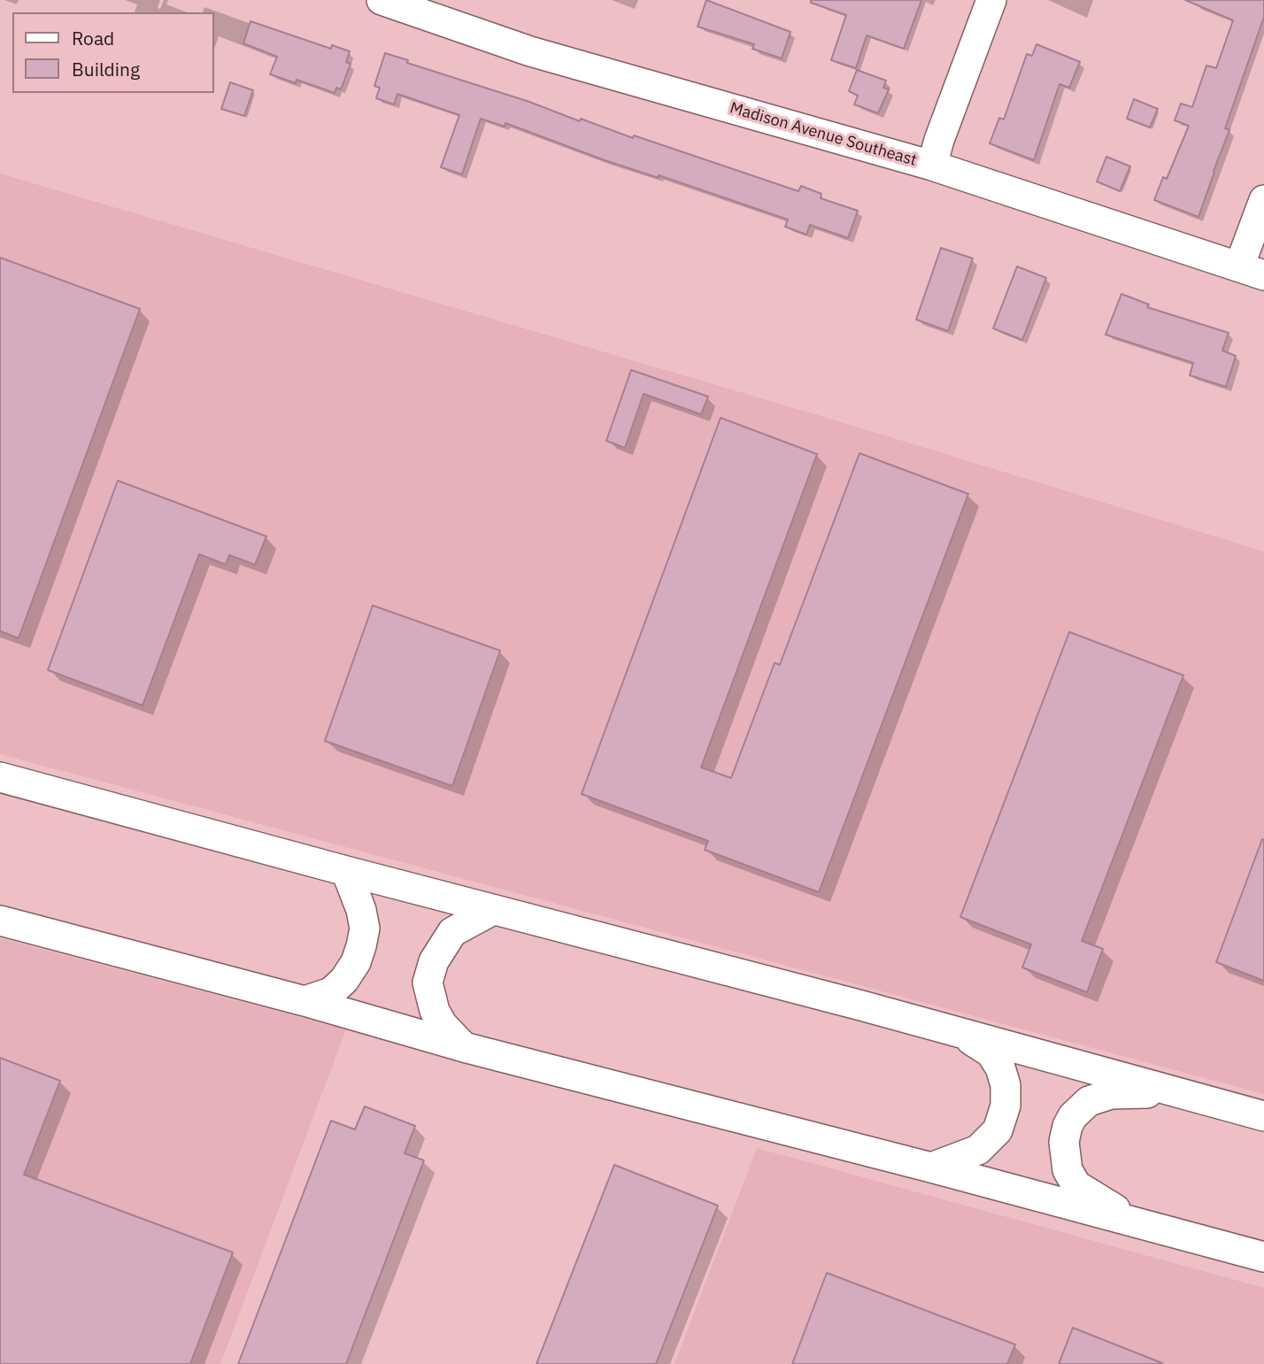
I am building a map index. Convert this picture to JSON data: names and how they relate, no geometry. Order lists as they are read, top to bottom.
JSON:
{
  "streets": {
    "street": ["Madison Avenue Southeast"]
  },
  "legend": ["Road", "Building"]
}
